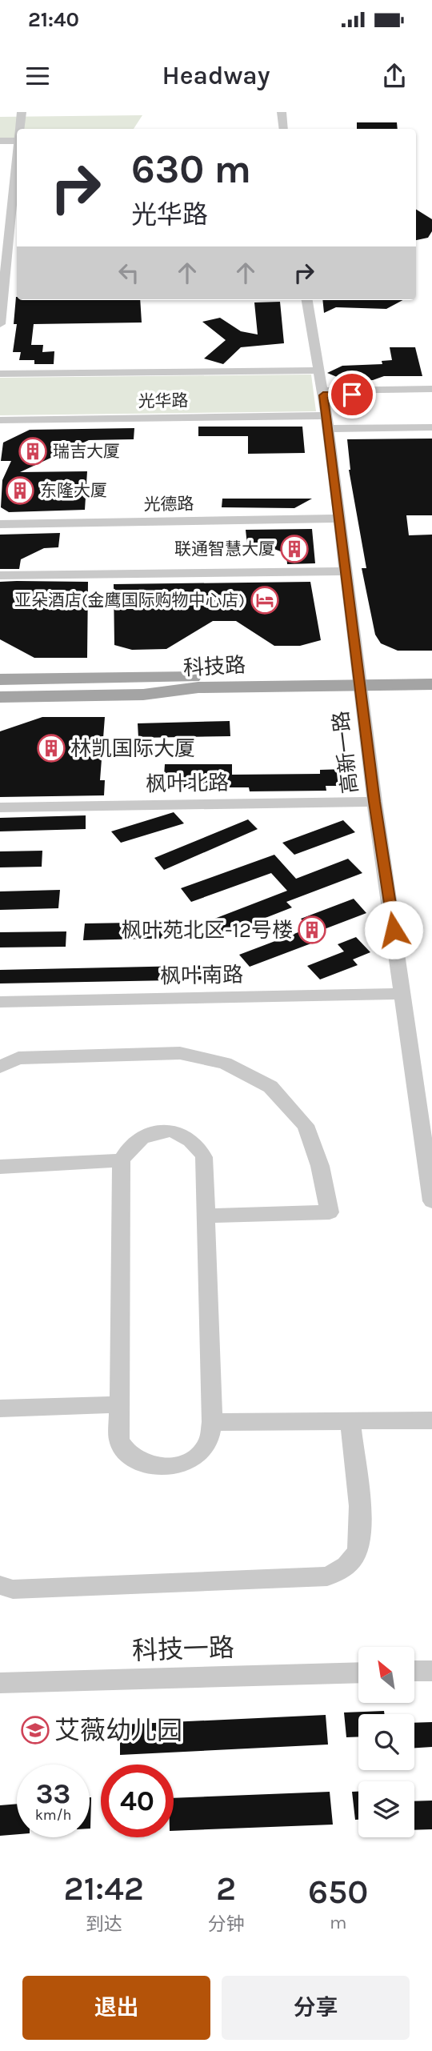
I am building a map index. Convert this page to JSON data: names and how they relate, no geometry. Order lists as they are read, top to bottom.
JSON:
{
  "streets": {
    "main road": ["科技路"],
    "street": [
      "光华路",
      "光德路",
      "高新一路",
      "枫叶北路",
      "枫叶南路",
      "科技一路"
    ]
  },
  "crossings": [
    ["光华路", "高新一路"],
    ["光德路", "高新一路"],
    ["科技路", "高新一路"],
    ["高新一路", "枫叶北路"],
    ["高新一路", "枫叶南路"]
  ],
  "places": {
    "building": [
      "瑞吉大厦",
      "东隆大厦",
      "联通智慧大厦",
      "林凯国际大厦",
      "枫叶苑北区-12号楼"
    ],
    "hotel": ["亚朵酒店(金鹰国际购物中心店)"],
    "school or university": ["艾薇幼儿园"]
  },
  "north": "top left",
  "page": {
    "status": "21:40",
    "header": "Headway",
    "turn": ["630 m", "光华路"],
    "speed": "33 km/h",
    "limit": "40",
    "eta": [
      "21:42",
      "到达",
      "2",
      "分钟",
      "650",
      "m"
    ],
    "buttons": ["退出", "分享"]
  }
}
